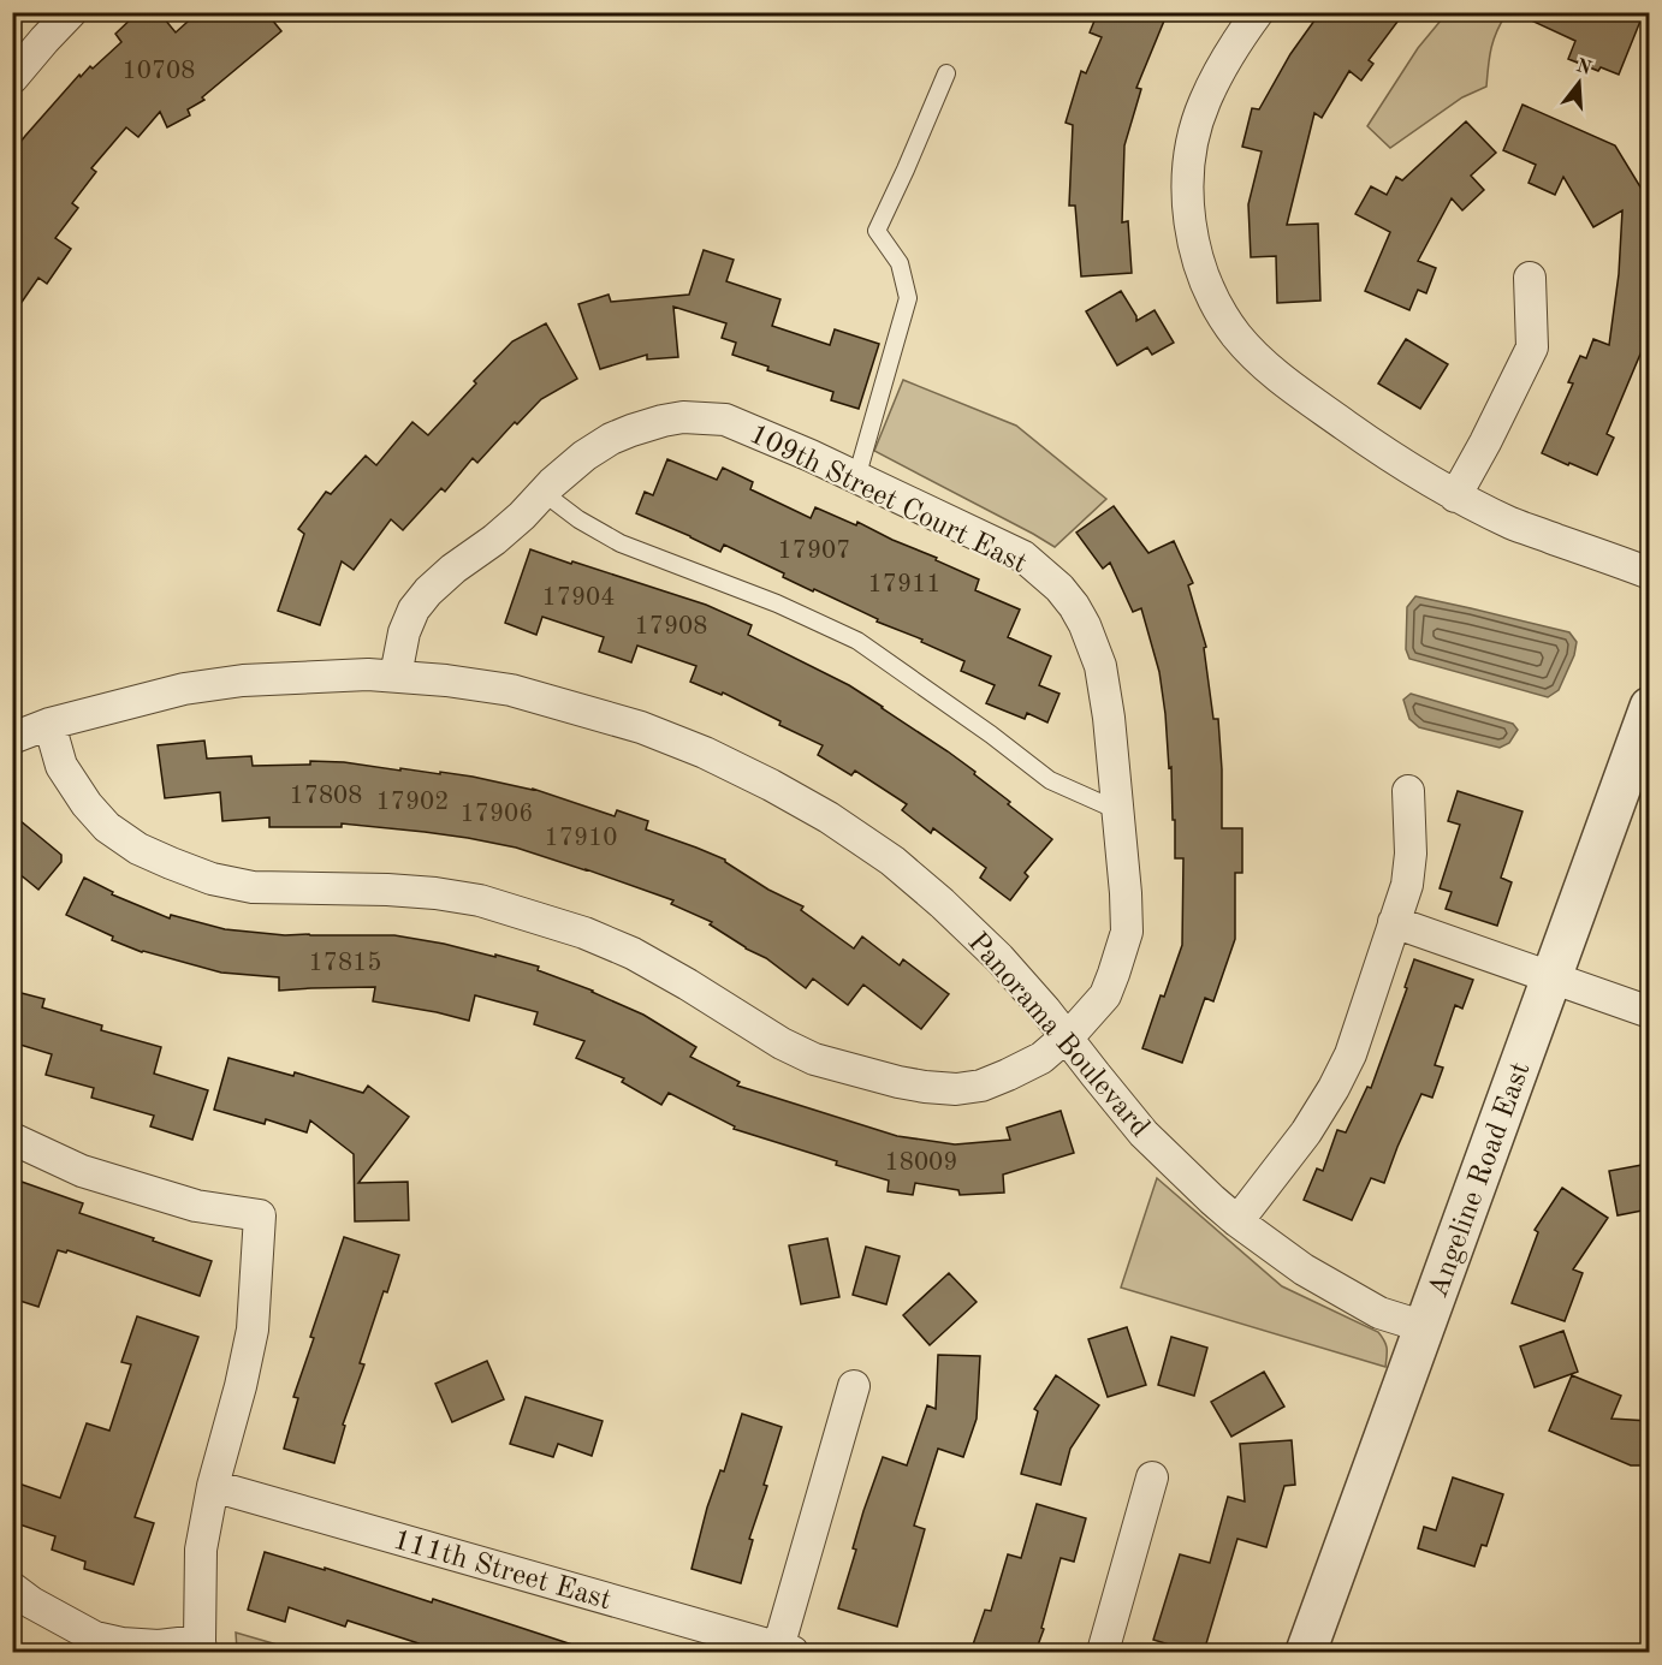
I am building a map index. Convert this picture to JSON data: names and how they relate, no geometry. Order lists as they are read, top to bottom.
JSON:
{
  "streets": {
    "street": [
      "109th Street Court East",
      "Panorama Boulevard",
      "Angeline Road East",
      "111th Street East"
    ]
  },
  "crossings": [
    ["109th Street Court East", "Panorama Boulevard"],
    ["Panorama Boulevard", "Angeline Road East"]
  ],
  "house_numbers": [
    "10708",
    "17907",
    "17911",
    "17904",
    "17908",
    "17808",
    "17902",
    "17906",
    "17910",
    "17815",
    "18009"
  ],
  "north": "top"
}
